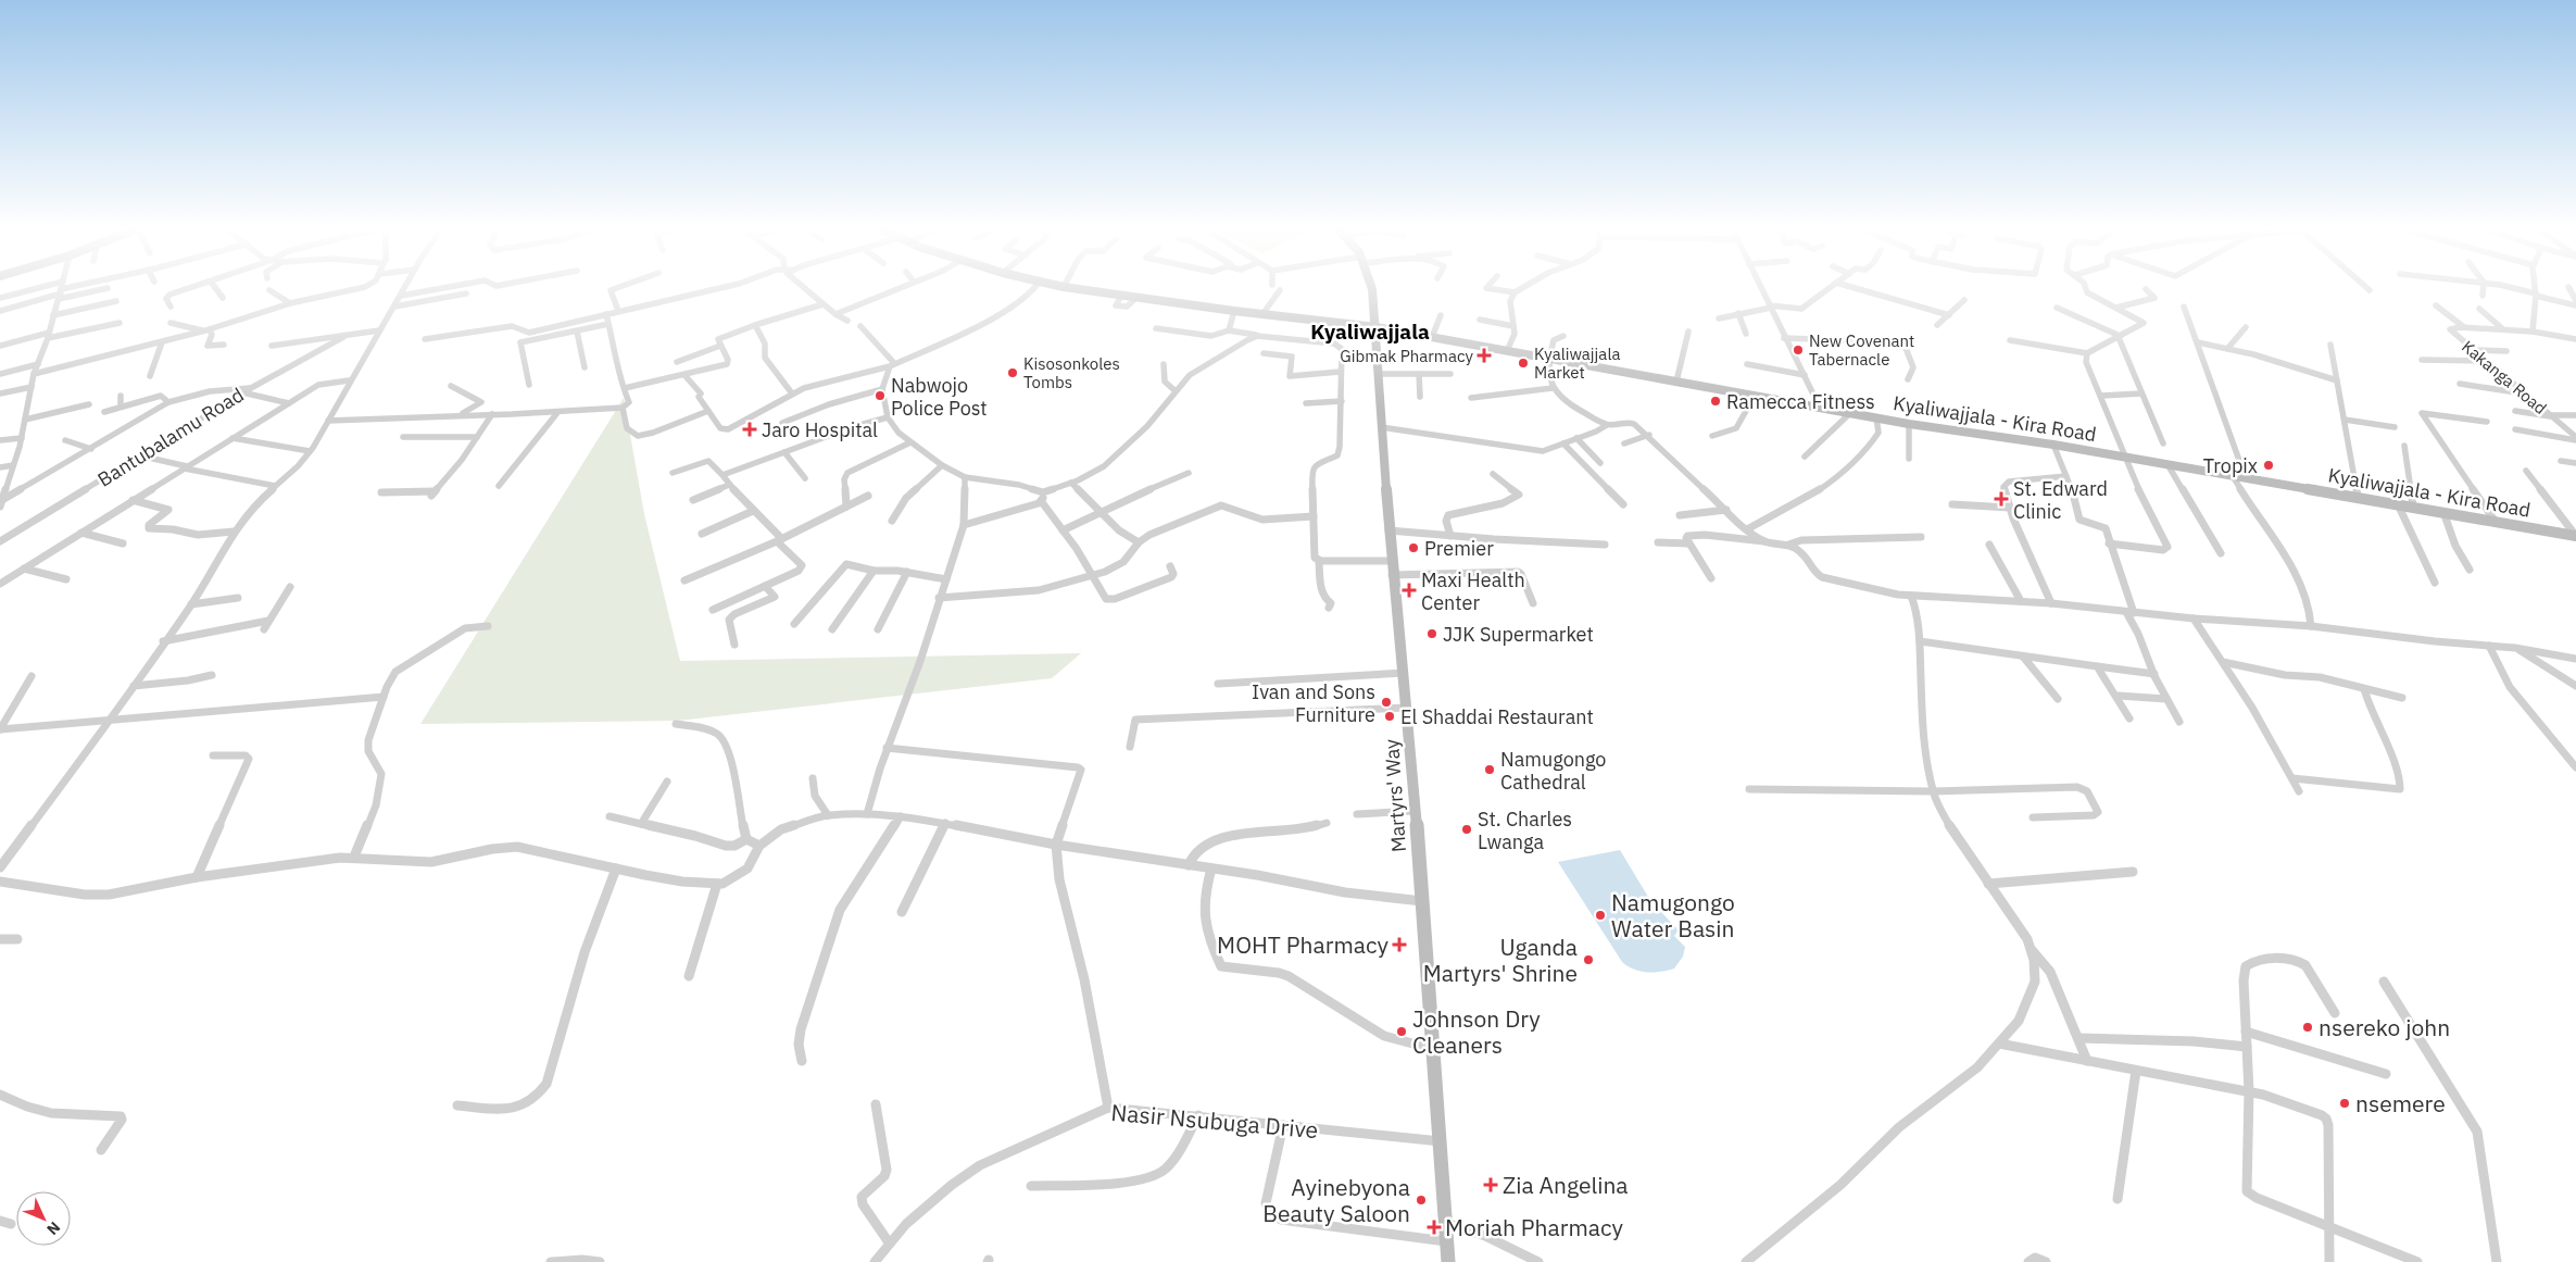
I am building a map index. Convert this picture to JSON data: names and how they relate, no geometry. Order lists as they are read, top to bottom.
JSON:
{
  "streets": {
    "main road": ["Kyaliwajjala - Kira Road", "Martyrs' Way"],
    "street": ["Kakanga Road", "Bantubalamu Road", "Nasir Nsubuga Drive"]
  },
  "crossings": [
    ["Kyaliwajjala - Kira Road", "Martyrs' Way"],
    ["Martyrs' Way", "Nasir Nsubuga Drive"]
  ],
  "districts": ["Kyaliwajjala"],
  "places": {
    "other": [
      "New Covenant Tabernacle",
      "Kyaliwajjala Market",
      "Kisosonkoles Tombs",
      "Nabwojo Police Post",
      "Ramecca Fitness",
      "Tropix",
      "Premier",
      "JJK Supermarket",
      "Ivan and Sons Furniture",
      "El Shaddai Restaurant",
      "Namugongo Cathedral",
      "St. Charles Lwanga",
      "Namugongo Water Basin",
      "Uganda Martyrs' Shrine",
      "nsereko john",
      "Johnson Dry Cleaners",
      "nsemere",
      "Ayinebyona Beauty Saloon"
    ],
    "health": [
      "Gibmak Pharmacy",
      "Jaro Hospital",
      "St. Edward Clinic",
      "Maxi Health Center",
      "MOHT Pharmacy",
      "Zia Angelina",
      "Moriah Pharmacy"
    ]
  },
  "north": "bottom right"
}
